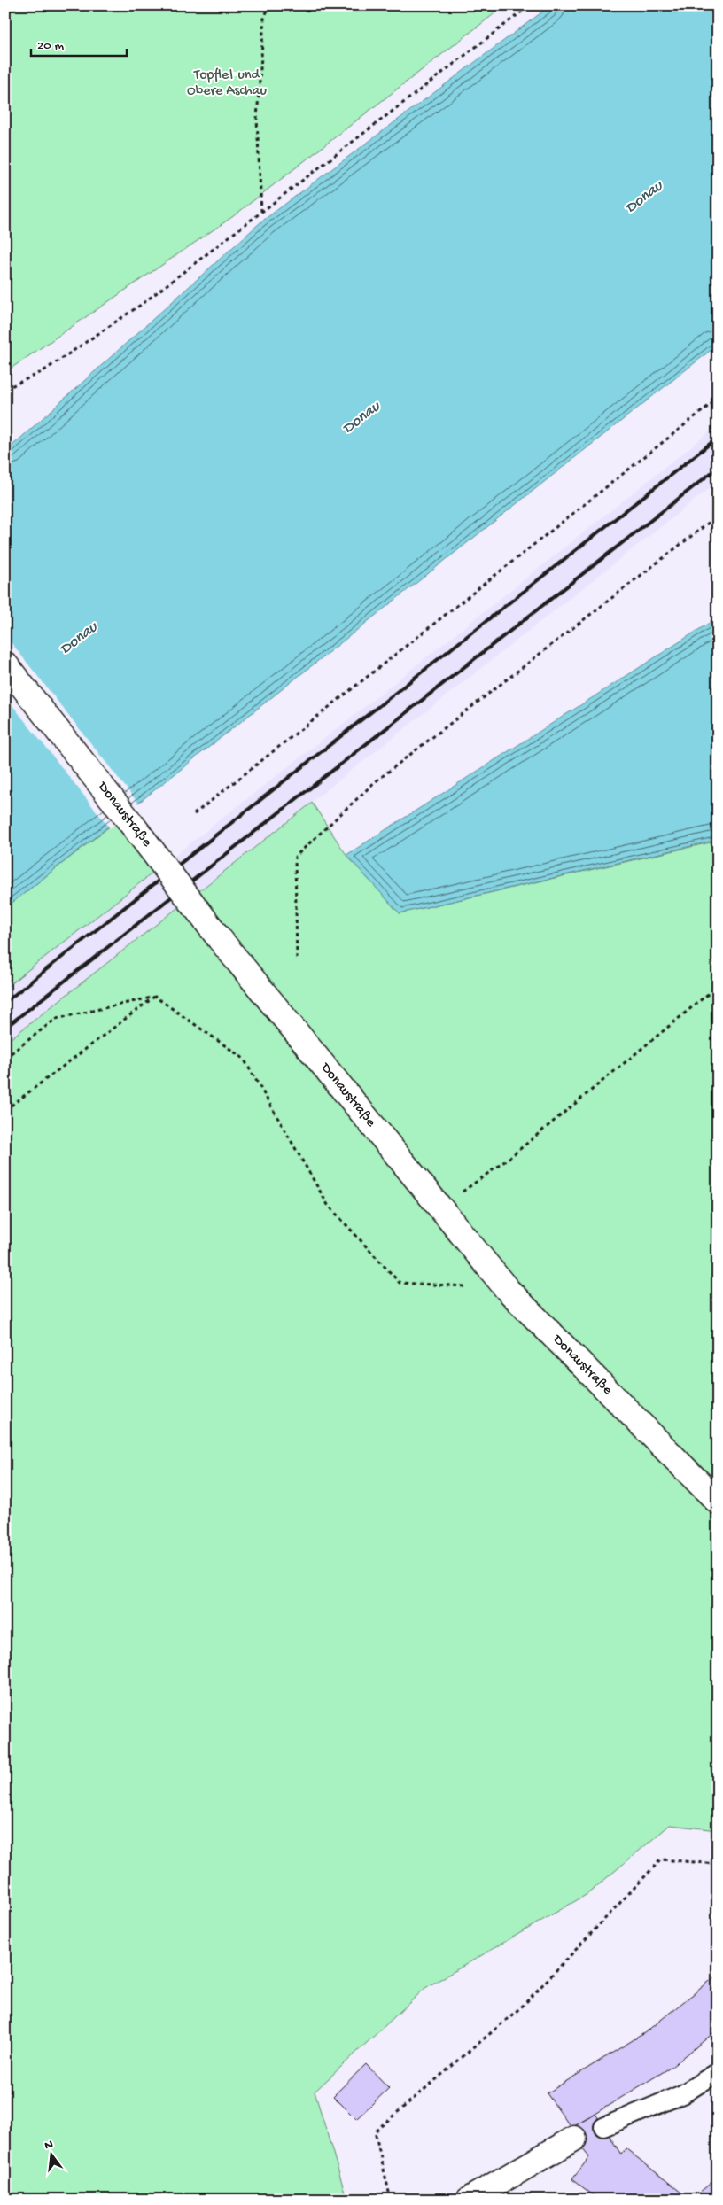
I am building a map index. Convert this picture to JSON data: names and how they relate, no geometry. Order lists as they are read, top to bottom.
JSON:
{
  "streets": {
    "street": ["Donaustraße"]
  },
  "water": ["Donau"],
  "parks": ["Topflet und Obere Aschau"],
  "scale_bar": "20 m",
  "north": "top"
}
